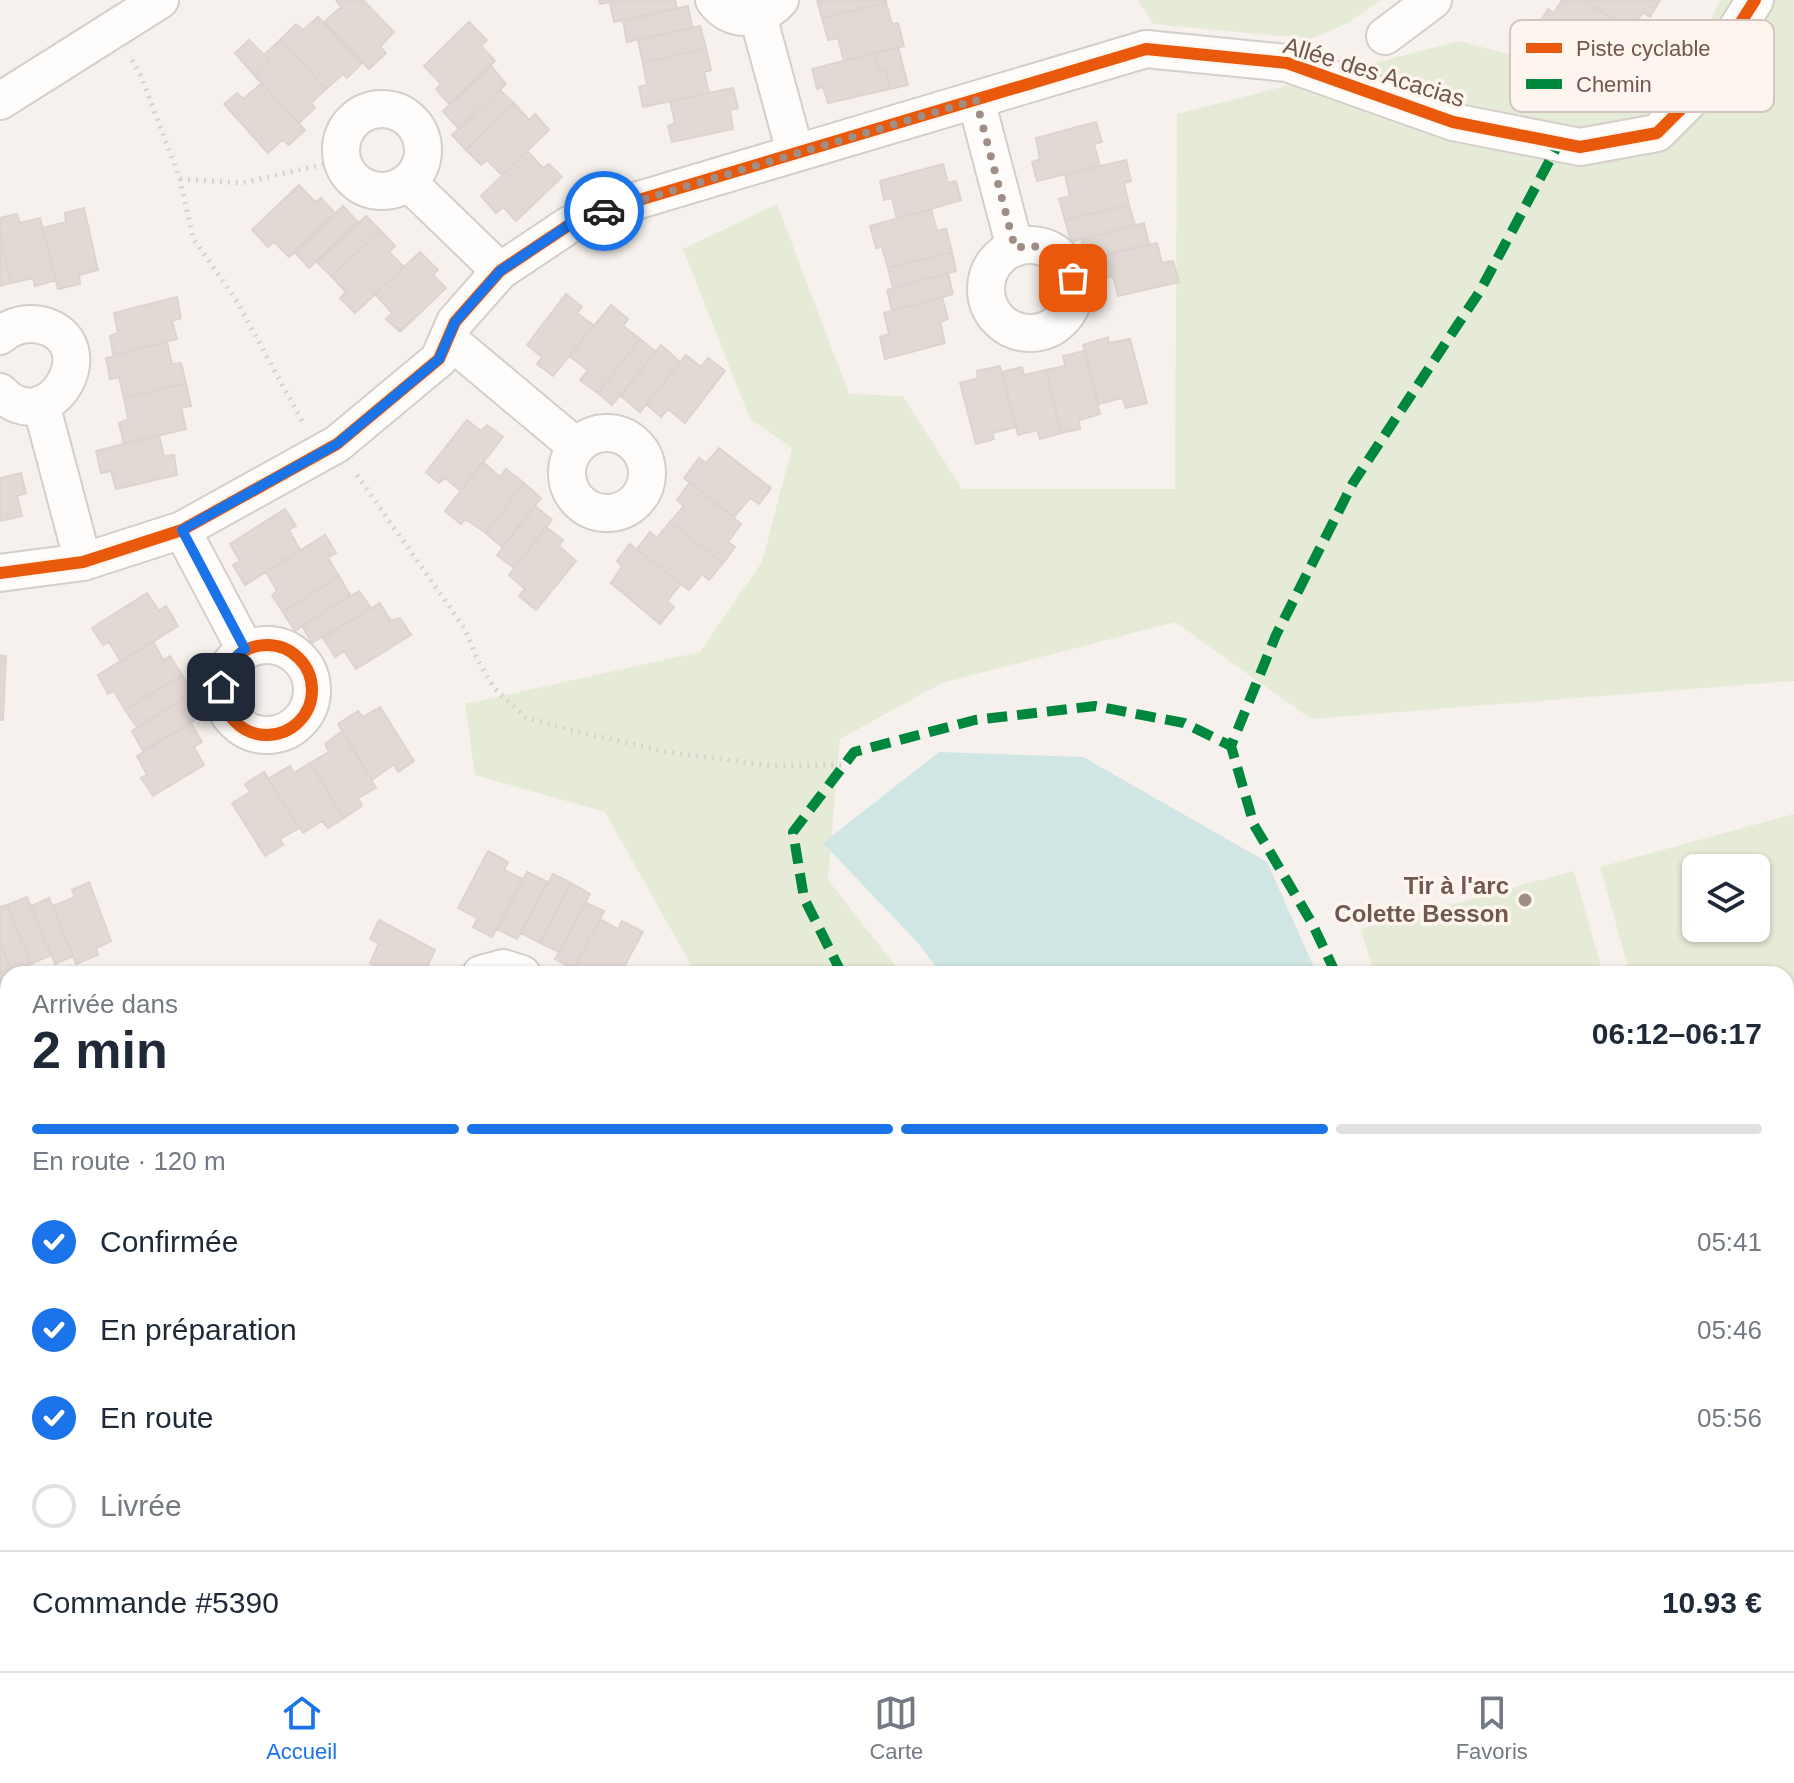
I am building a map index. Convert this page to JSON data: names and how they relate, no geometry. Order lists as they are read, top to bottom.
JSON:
{
  "streets": {
    "street": ["Allée des Acacias"]
  },
  "places": ["Tir à l'arc Colette Besson"],
  "legend": ["Piste cyclable", "Chemin"],
  "page": {
    "heading": ["2 min", "Arrivée dans", "06:12–06:17"],
    "panel": ["Commande #5390", "10.93 €"],
    "bar": "En route · 120 m",
    "list": [
      ["Confirmée", "05:41"],
      ["En préparation", "05:46"],
      ["En route", "05:56"],
      "Livrée"
    ],
    "tabs": ["Accueil", "Carte", "Favoris"]
  }
}
